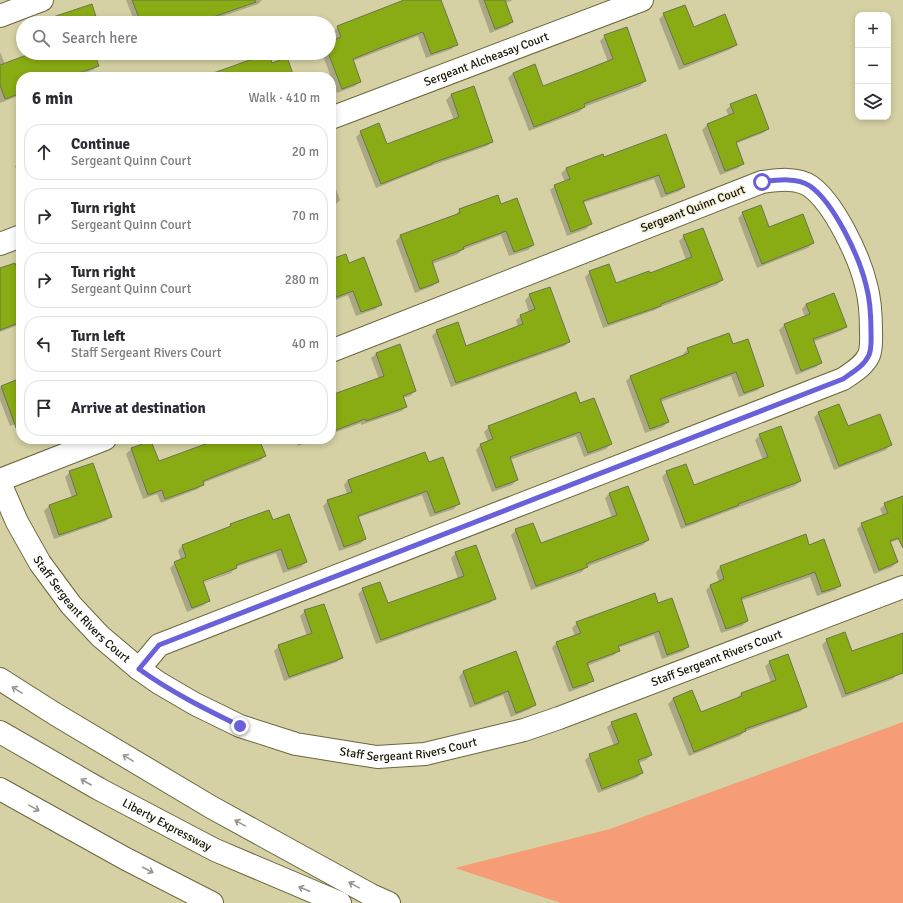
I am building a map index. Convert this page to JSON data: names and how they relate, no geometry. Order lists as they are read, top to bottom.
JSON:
{
  "streets": {
    "main road": [
      "Sergeant Alcheasay Court",
      "Sergeant Quinn Court",
      "Staff Sergeant Rivers Court",
      "Liberty Expressway"
    ]
  },
  "crossings": [
    ["Sergeant Quinn Court", "Staff Sergeant Rivers Court"]
  ],
  "page": {
    "map_buttons": ["+", "−"],
    "search": "Search here",
    "heading": ["6 min", "Walk · 410 m"],
    "list": [
      ["Continue", "Sergeant Quinn Court", "20 m"],
      ["Turn right", "Sergeant Quinn Court", "70 m"],
      ["Turn right", "Sergeant Quinn Court", "280 m"],
      ["Turn left", "Staff Sergeant Rivers Court", "40 m"],
      "Arrive at destination"
    ]
  }
}
